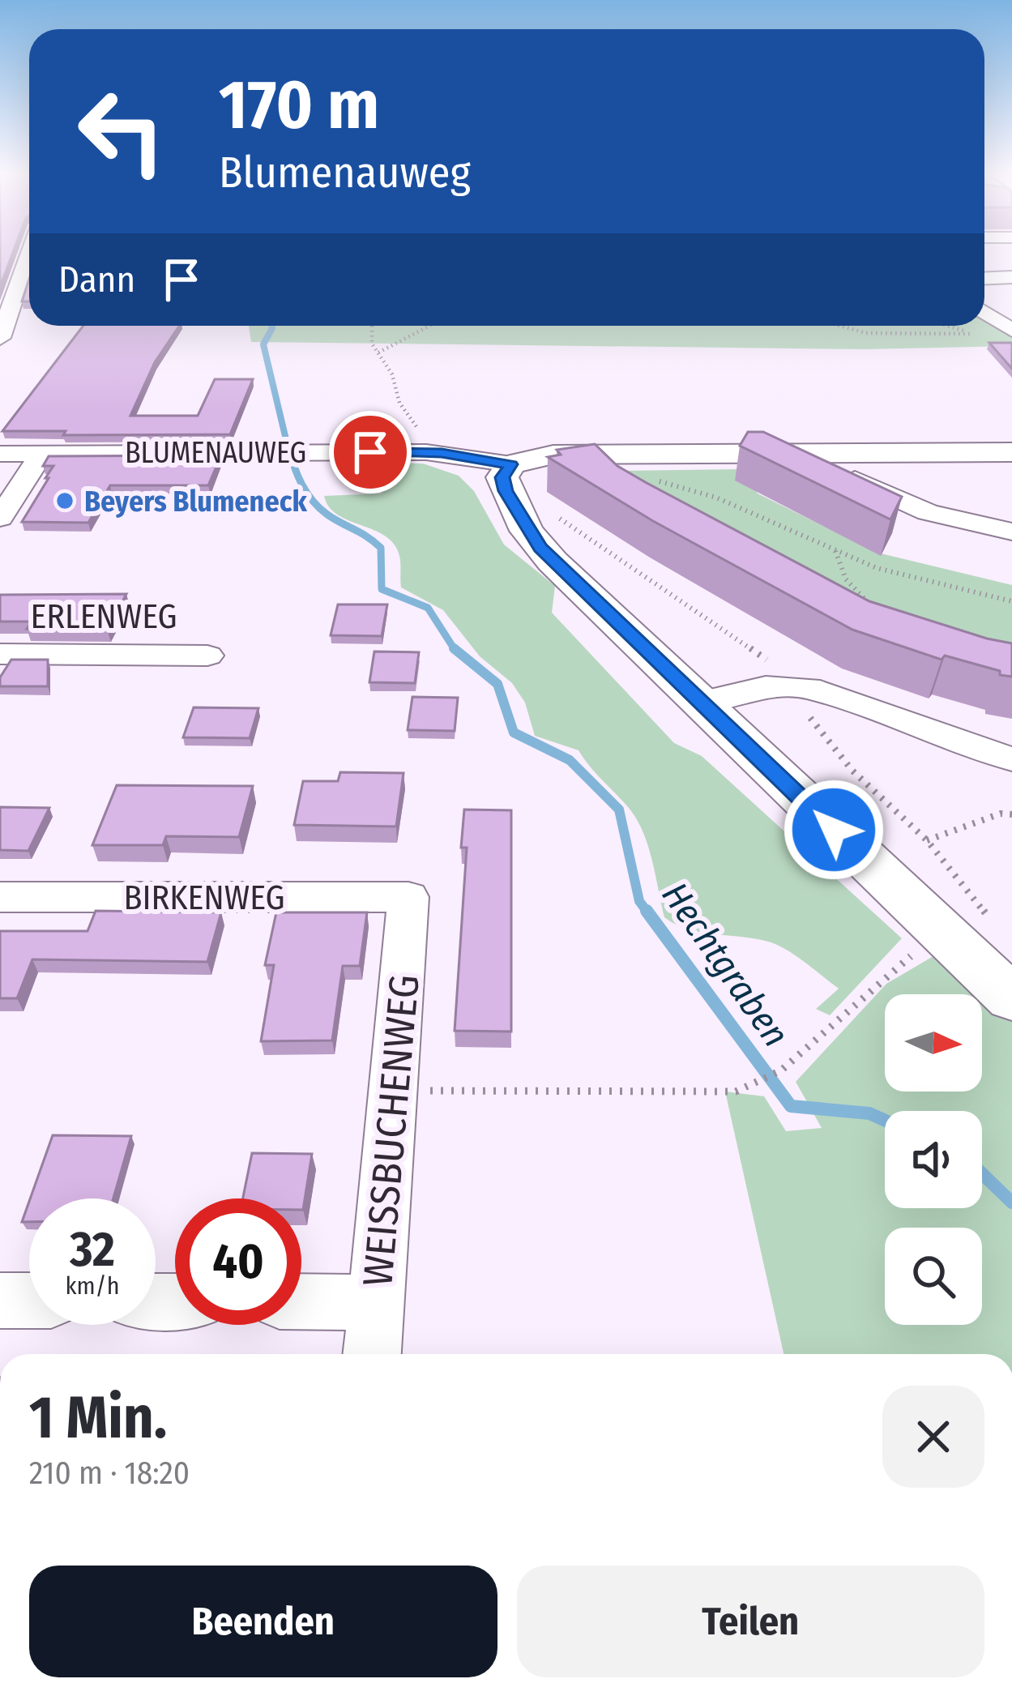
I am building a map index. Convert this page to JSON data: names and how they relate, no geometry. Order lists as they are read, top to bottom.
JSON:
{
  "streets": {
    "street": [
      "BLUMENAUWEG",
      "ERLENWEG",
      "BIRKENWEG",
      "WEISSBUCHENWEG"
    ]
  },
  "crossings": [
    ["BIRKENWEG", "WEISSBUCHENWEG"]
  ],
  "water": ["Hechtgraben"],
  "places": ["Beyers Blumeneck"],
  "north": "right",
  "page": {
    "turn": ["170 m", "Blumenauweg"],
    "then": "Dann",
    "speed": "32 km/h",
    "limit": "40",
    "heading": ["1 Min.", "210 m · 18:20"],
    "buttons": ["Beenden", "Teilen"]
  }
}
